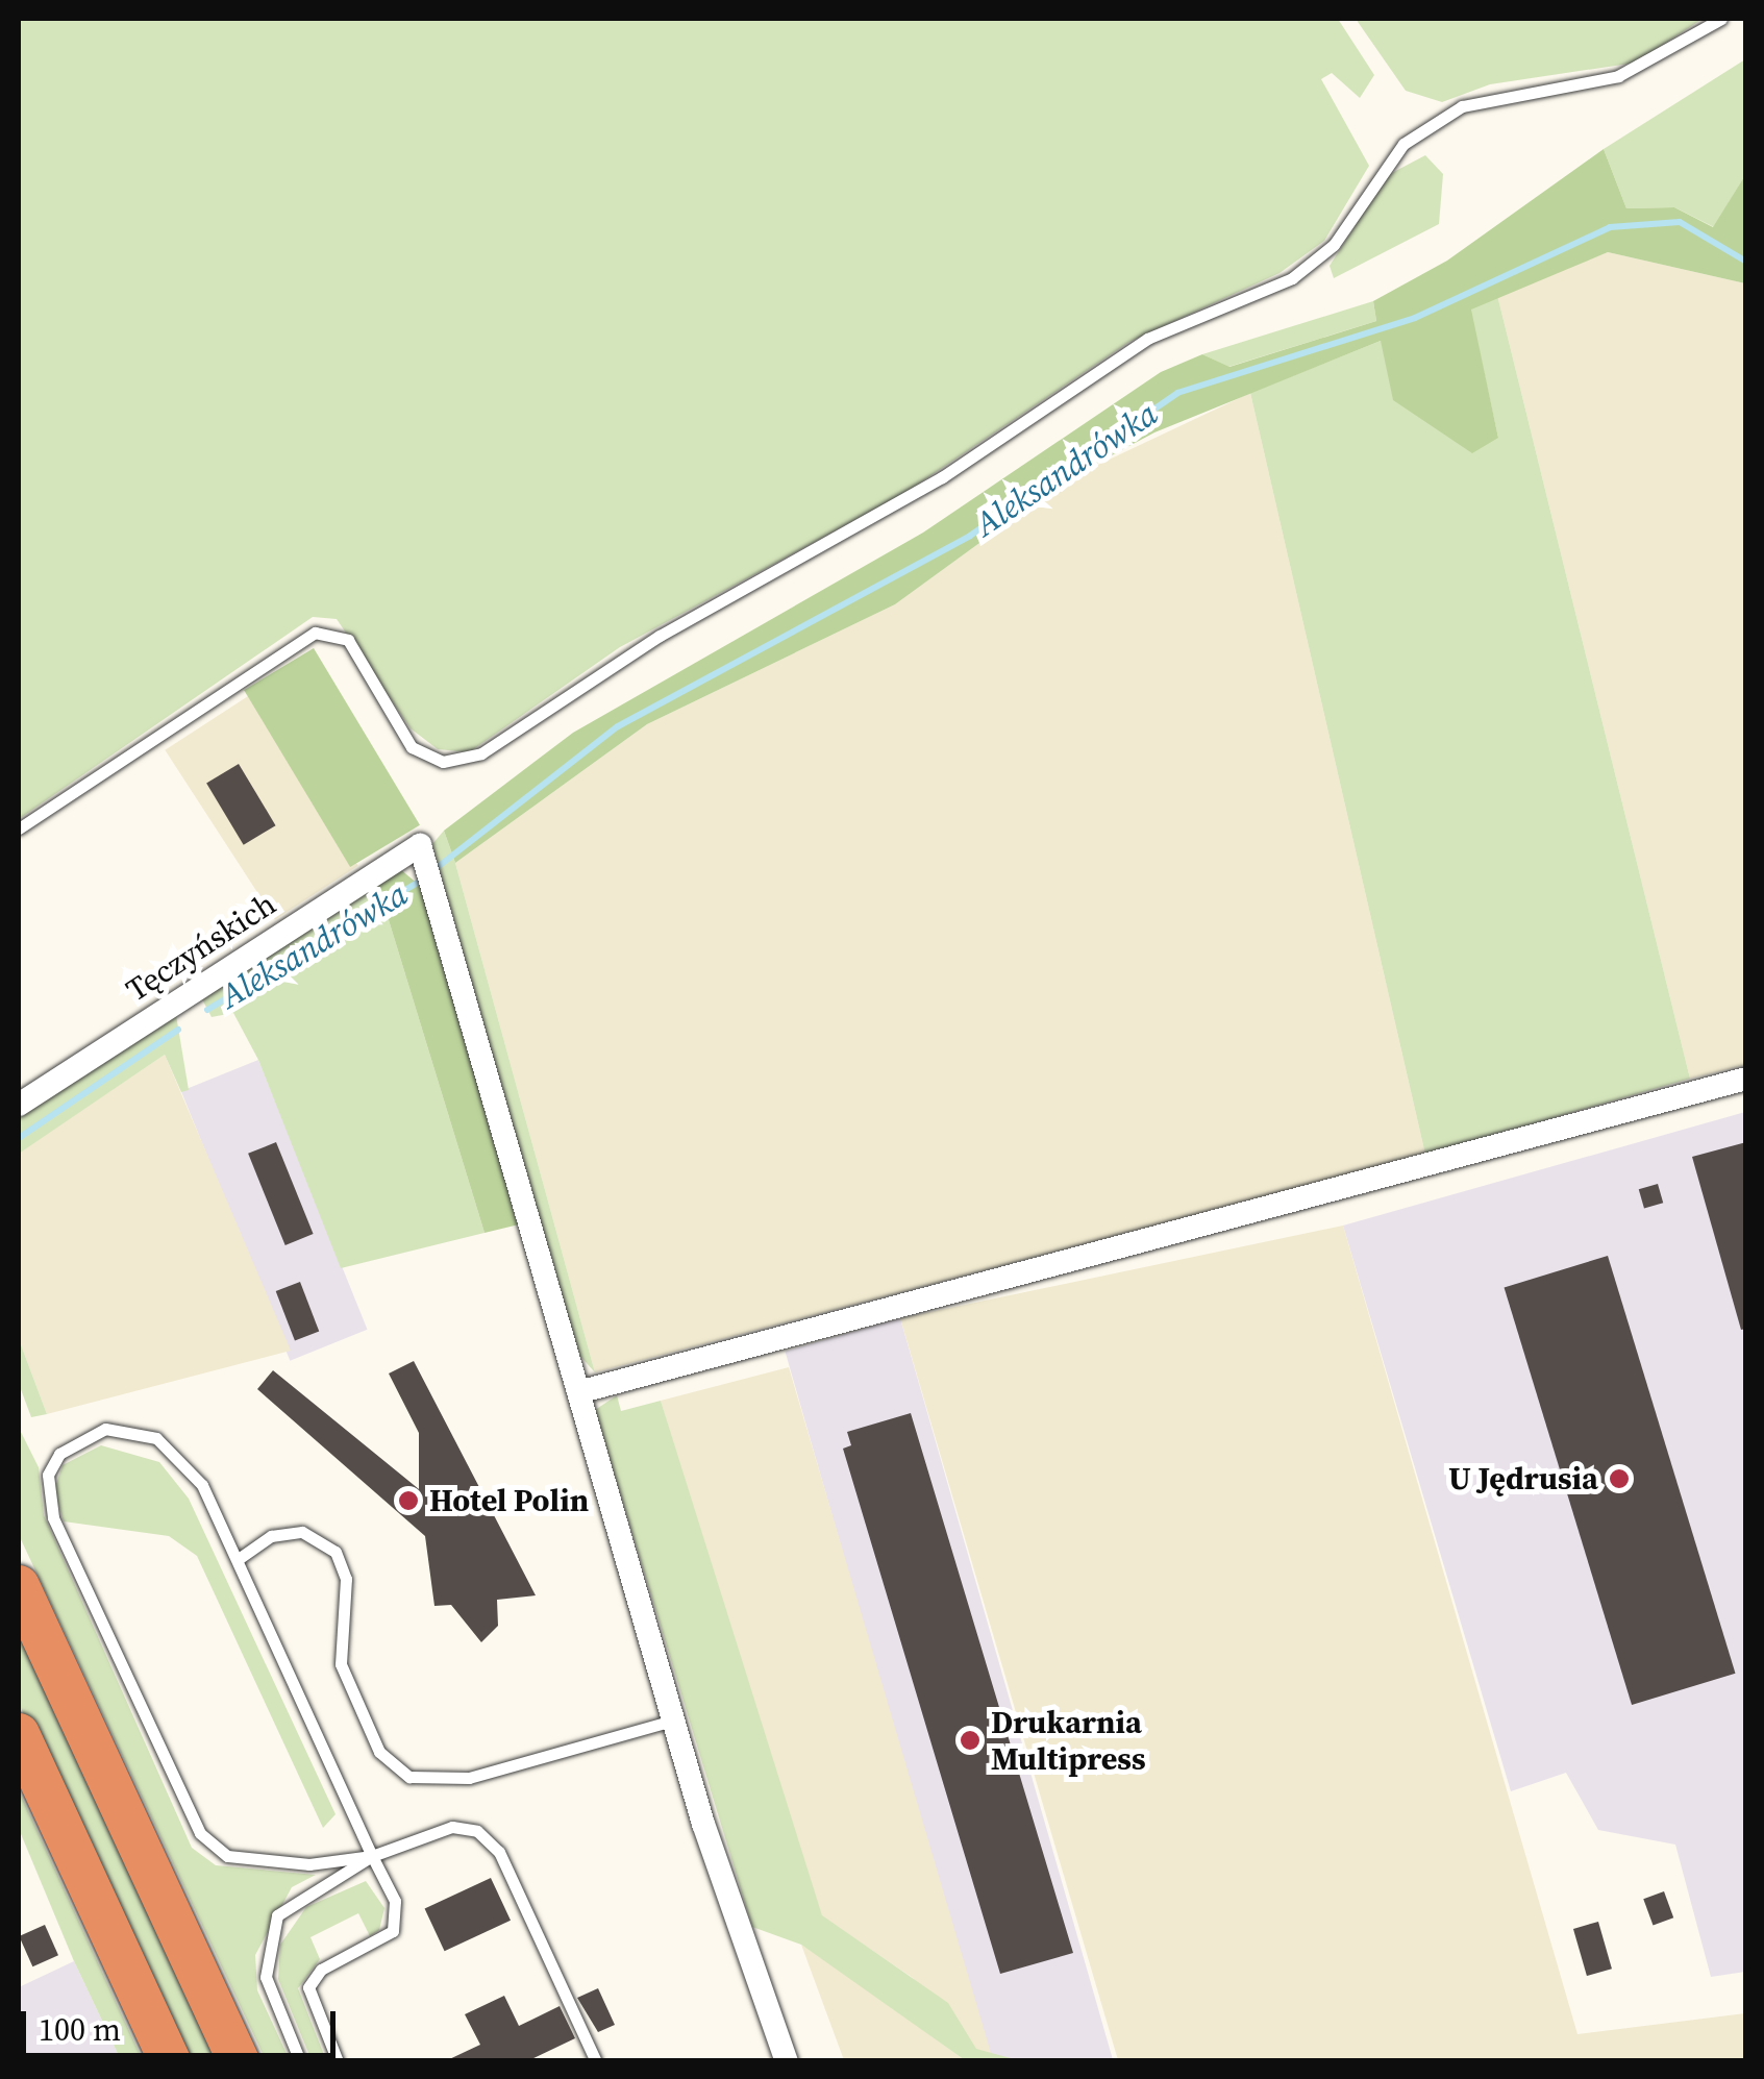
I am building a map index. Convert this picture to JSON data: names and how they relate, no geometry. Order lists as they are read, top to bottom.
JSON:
{
  "streets": {
    "street": ["Tęczyńskich"]
  },
  "water": ["Aleksandrówka"],
  "places": ["U Jędrusia", "Hotel Polin", "Drukarnia Multipress"],
  "scale_bar": "100 m"
}
